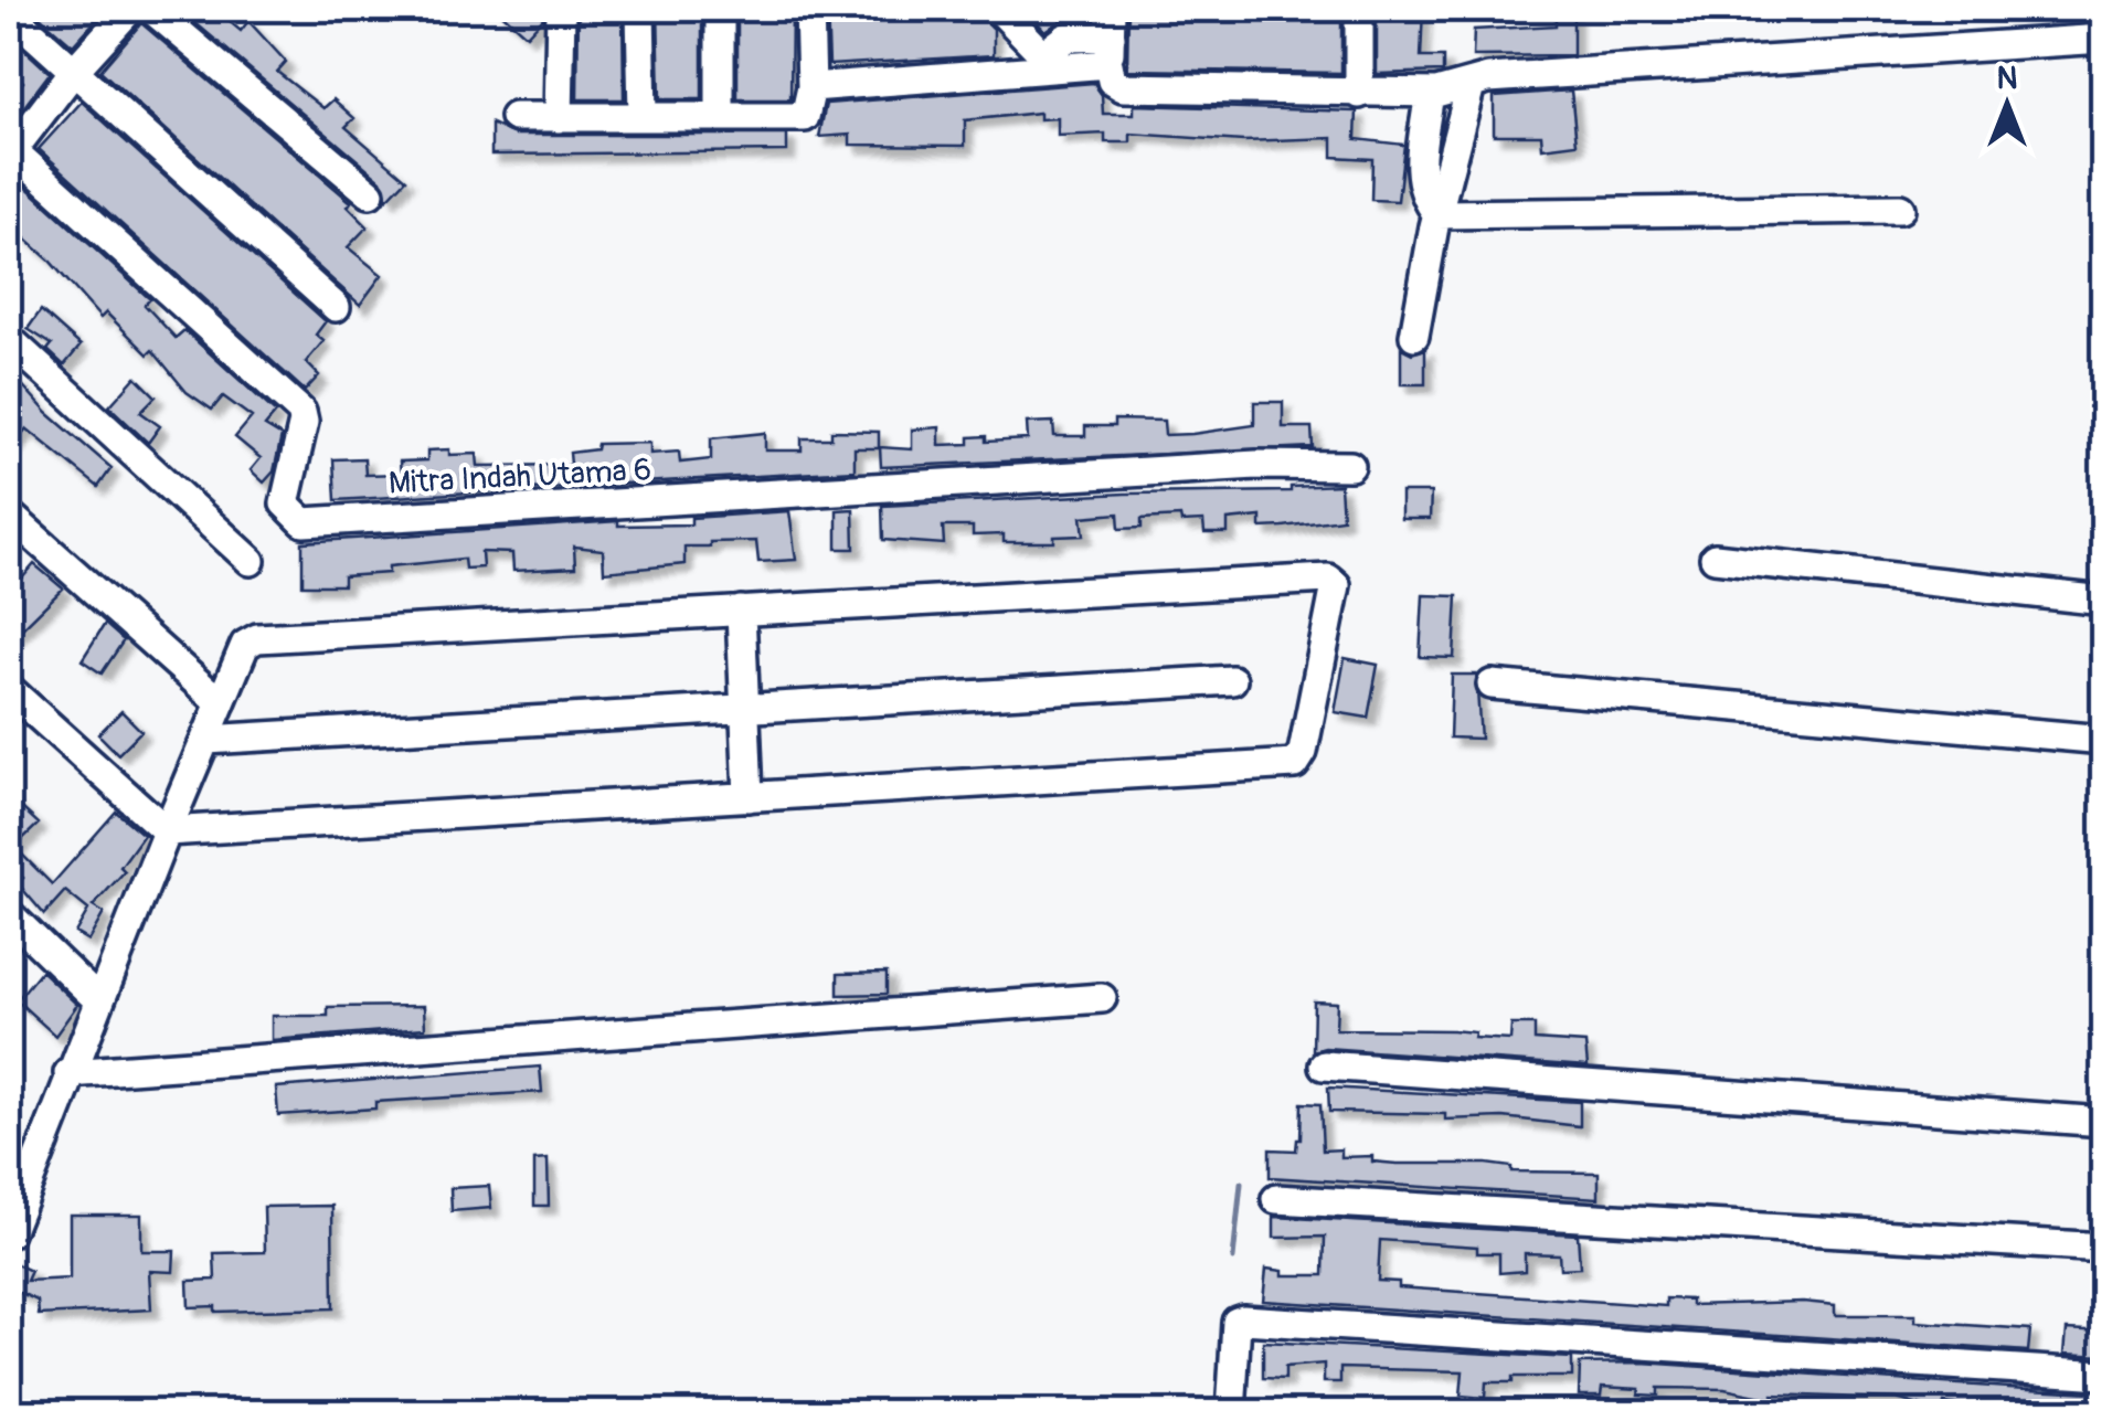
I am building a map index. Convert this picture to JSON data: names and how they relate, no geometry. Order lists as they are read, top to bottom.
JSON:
{
  "streets": {
    "street": ["Mitra Indah Utama 6"]
  },
  "north": "top"
}
